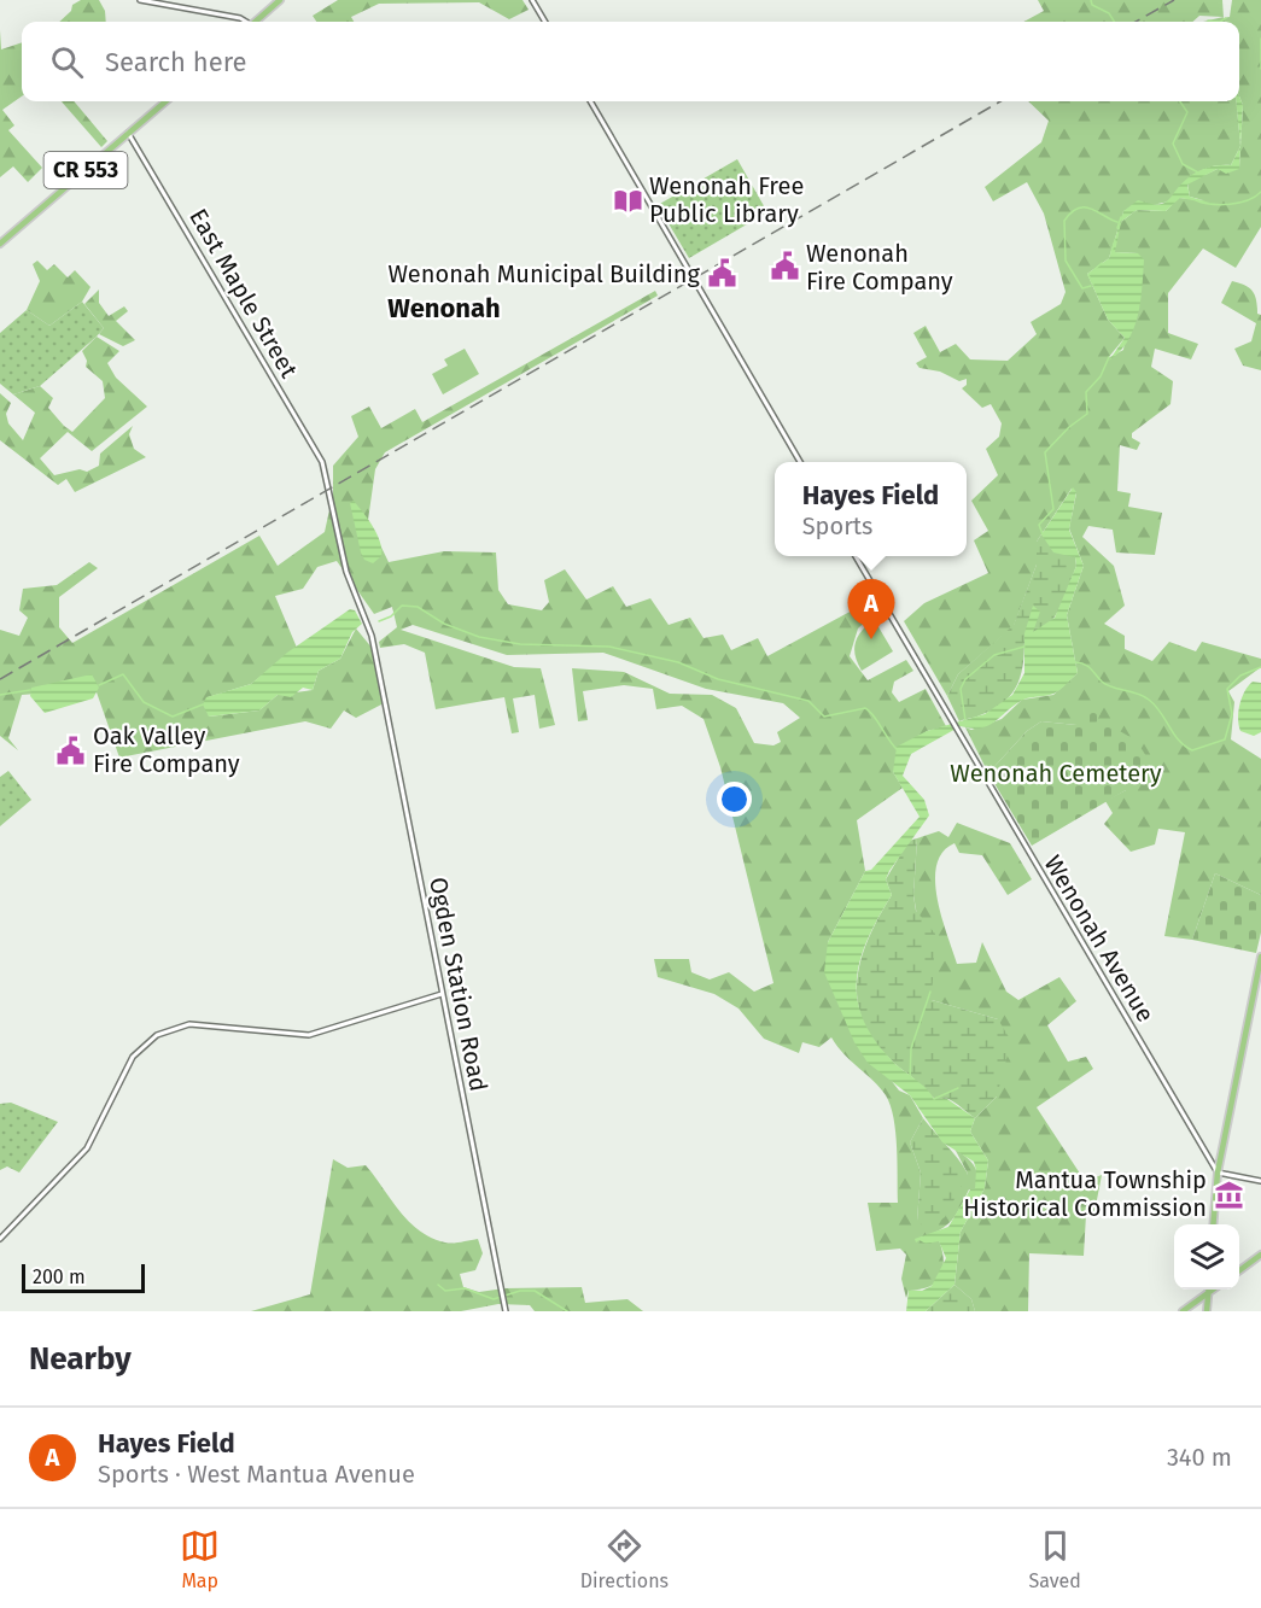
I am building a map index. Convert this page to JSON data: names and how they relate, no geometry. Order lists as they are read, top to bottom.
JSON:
{
  "streets": {
    "main road": ["CR 553"],
    "street": ["East Maple Street", "Wenonah Avenue", "Ogden Station Road"]
  },
  "crossings": [
    ["CR 553", "East Maple Street"],
    ["East Maple Street", "Ogden Station Road"]
  ],
  "districts": ["Wenonah"],
  "parks": ["Wenonah Cemetery"],
  "places": {
    "library": ["Wenonah Free Public Library"],
    "public building": ["Wenonah Fire Company", "Wenonah Municipal Building", "Oak Valley Fire Company"],
    "museum": ["Mantua Township Historical Commission"]
  },
  "scale_bar": "200 m",
  "page": {
    "search": "Search here",
    "popup": ["Hayes Field", "Sports"],
    "pins": "A",
    "scale": "200 m",
    "heading": "Nearby",
    "list": [
      {
        "mark": "A",
        "name": "Hayes Field",
        "note": "Sports · West Mantua Avenue",
        "value": "340 m"
      }
    ],
    "nav": ["Map", "Directions", "Saved"]
  }
}
